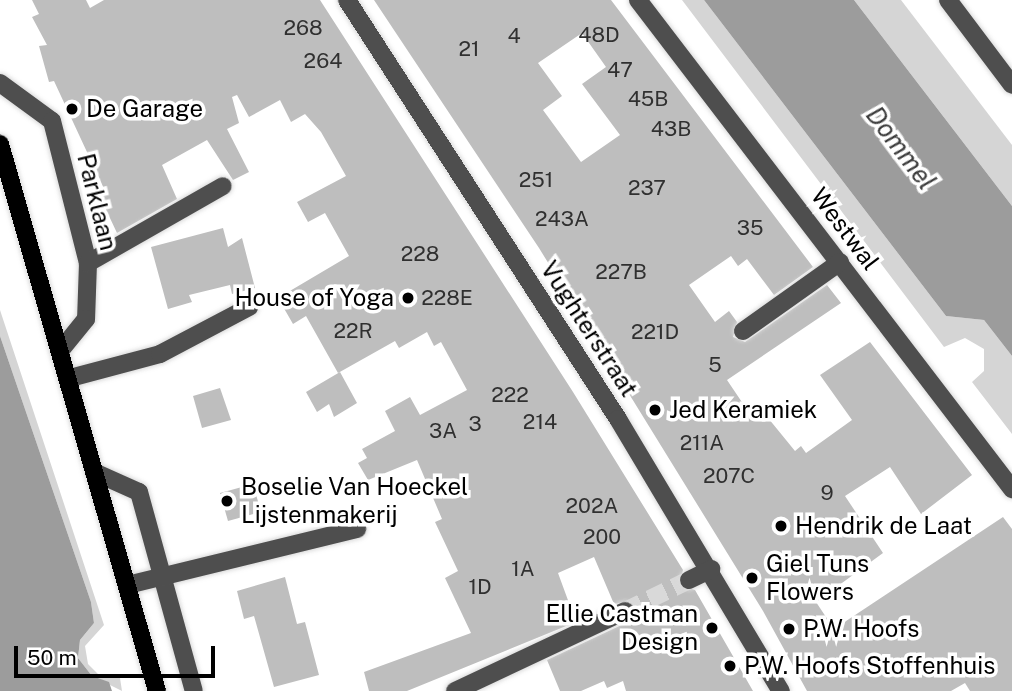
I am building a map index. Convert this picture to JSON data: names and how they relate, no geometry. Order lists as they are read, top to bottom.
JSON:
{
  "streets": {
    "street": ["Parklaan", "Westwal", "Vughterstraat"]
  },
  "water": ["Dommel"],
  "places": [
    "De Garage",
    "House of Yoga",
    "Jed Keramiek",
    "Boselie Van Hoeckel Lijstenmakerij",
    "Hendrik de Laat",
    "Giel Tuns Flowers",
    "Ellie Castman Design",
    "P.W. Hoofs",
    "P.W. Hoofs Stoffenhuis"
  ],
  "house_numbers": [
    "268",
    "48D",
    "4",
    "21",
    "264",
    "47",
    "45B",
    "43B",
    "251",
    "237",
    "243A",
    "35",
    "228",
    "227B",
    "228E",
    "22R",
    "221D",
    "5",
    "222",
    "214",
    "3",
    "3A",
    "211A",
    "207C",
    "9",
    "202A",
    "200",
    "1A",
    "1D"
  ],
  "scale_bar": "50 m"
}
